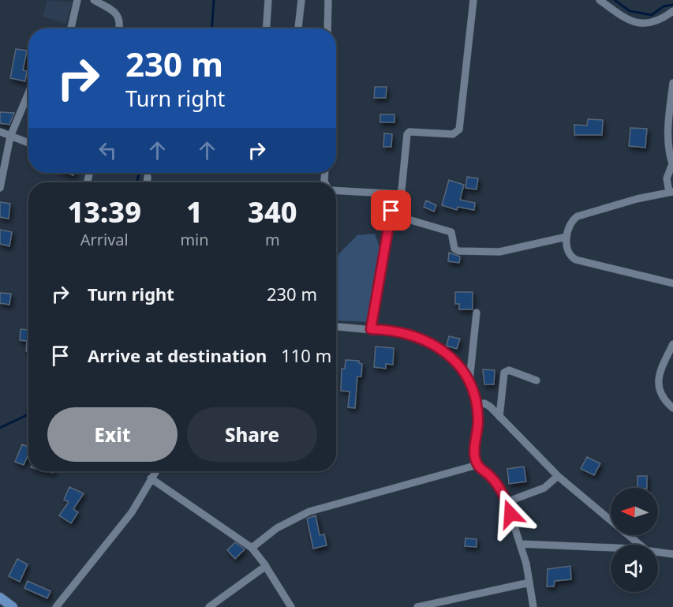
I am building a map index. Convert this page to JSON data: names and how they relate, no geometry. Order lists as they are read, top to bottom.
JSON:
{
  "north": "left",
  "page": {
    "turn": ["230 m", "Turn right"],
    "eta": [
      "13:39",
      "Arrival",
      "1",
      "min",
      "340",
      "m"
    ],
    "list": [
      {
        "name": "Turn right",
        "value": "230 m"
      },
      {
        "name": "Arrive at destination",
        "value": "110 m"
      }
    ],
    "buttons": ["Exit", "Share"]
  }
}
